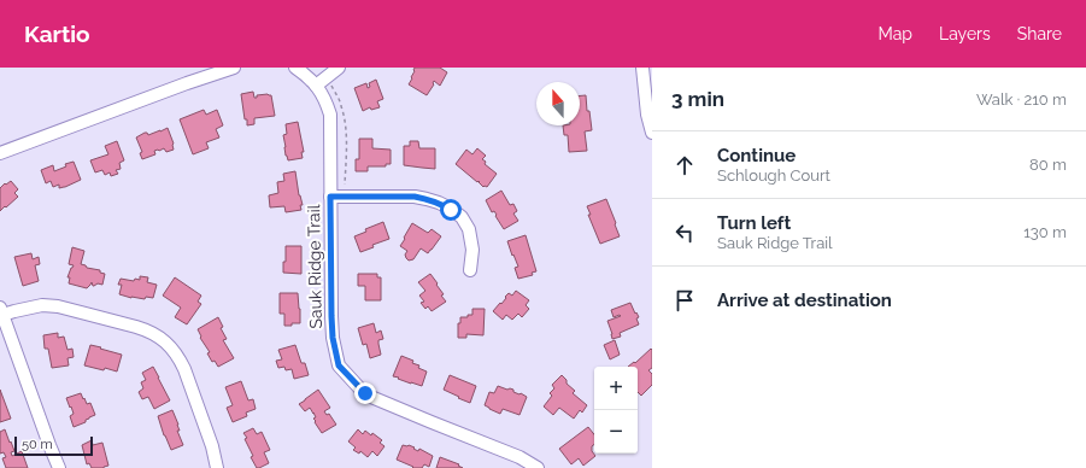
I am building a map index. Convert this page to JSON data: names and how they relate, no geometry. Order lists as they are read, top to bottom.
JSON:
{
  "streets": {
    "street": ["Sauk Ridge Trail"]
  },
  "scale_bar": "50 m",
  "north": "top",
  "page": {
    "header": "Kartio",
    "nav": ["Map", "Layers", "Share"],
    "heading": ["3 min", "Walk · 210 m"],
    "list": [
      ["Continue", "Schlough Court", "80 m"],
      ["Turn left", "Sauk Ridge Trail", "130 m"],
      "Arrive at destination"
    ],
    "map_buttons": ["+", "−"],
    "scale": "50 m"
  }
}
